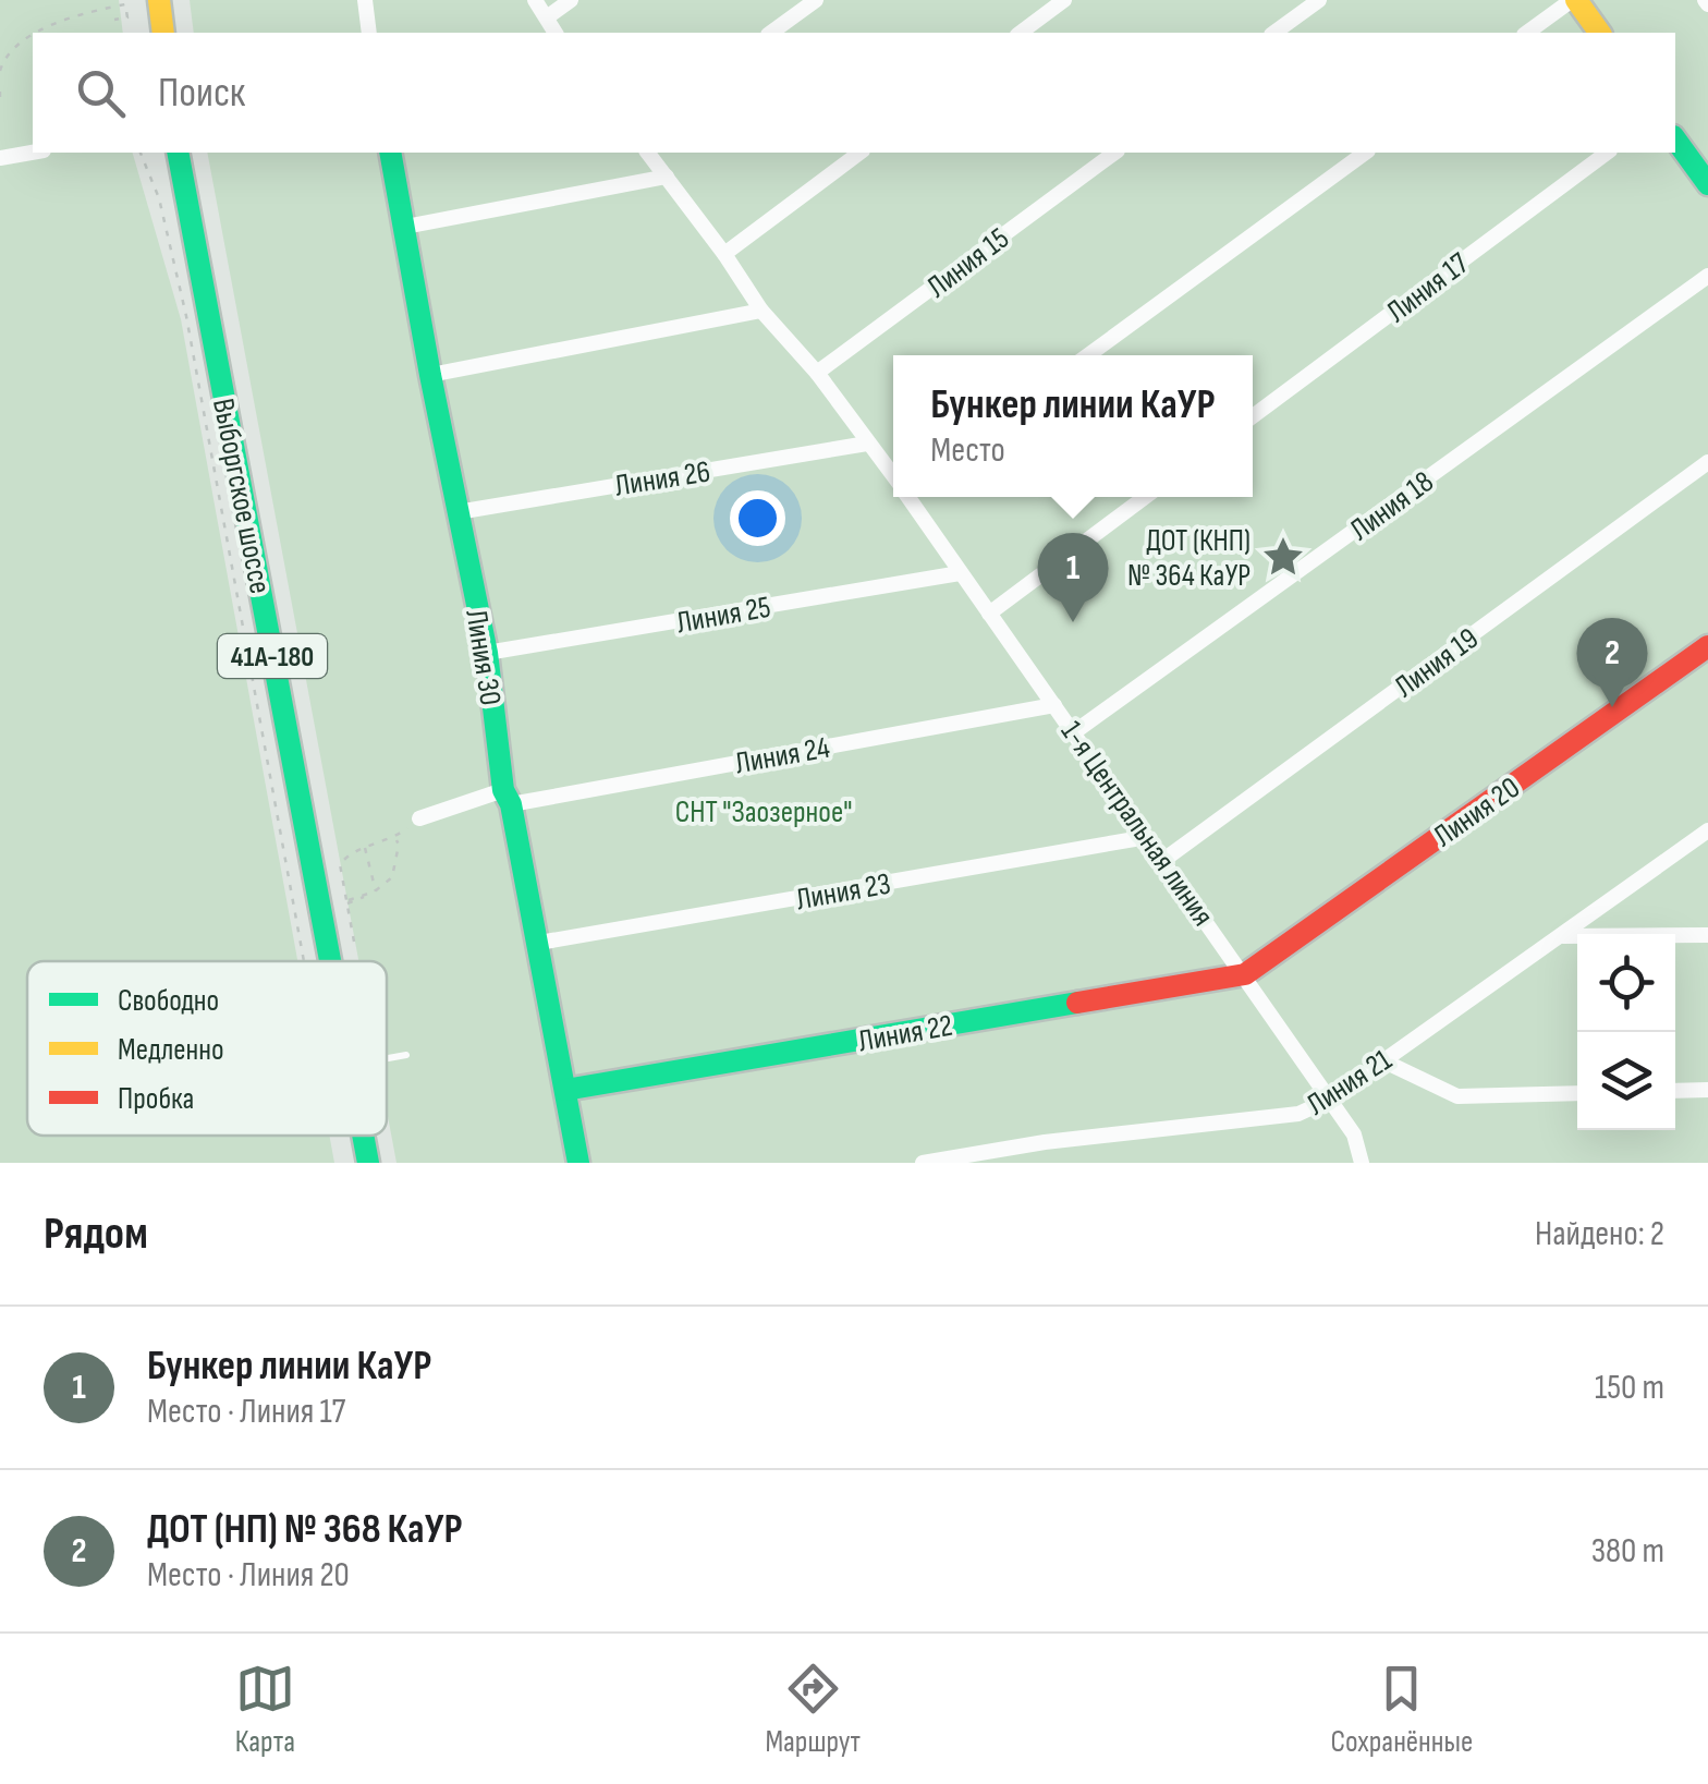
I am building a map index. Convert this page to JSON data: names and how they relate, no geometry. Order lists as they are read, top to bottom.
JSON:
{
  "streets": {
    "street": [
      "Линия 15",
      "Линия 17",
      "Линия 26",
      "Выборгское шоссе",
      "Линия 18",
      "Линия 25",
      "41А-180",
      "Линия 30",
      "Линия 19",
      "Линия 24",
      "Линия 20",
      "1-я Центральная линия",
      "Линия 23",
      "Линия 22",
      "Линия 21"
    ]
  },
  "crossings": [
    ["Линия 15", "1-я Центральная линия"],
    ["Линия 26", "Линия 30"],
    ["Линия 26", "1-я Центральная линия"],
    ["Линия 18", "1-я Центральная линия"],
    ["Линия 25", "Линия 30"],
    ["Линия 25", "1-я Центральная линия"],
    ["Линия 30", "Линия 24"],
    ["Линия 30", "Линия 23"],
    ["Линия 30", "Линия 22"],
    ["Линия 19", "1-я Центральная линия"],
    ["Линия 24", "1-я Центральная линия"],
    ["Линия 20", "1-я Центральная линия"],
    ["Линия 20", "Линия 22"],
    ["1-я Центральная линия", "Линия 23"],
    ["1-я Центральная линия", "Линия 22"],
    ["1-я Центральная линия", "Линия 21"]
  ],
  "parks": ["СНТ \"Заозерное\""],
  "places": {
    "place": ["ДОТ (КНП) № 364 КаУР"]
  },
  "legend": ["Свободно", "Медленно", "Пробка"],
  "page": {
    "search": "Поиск",
    "popup": ["Бункер линии КаУР", "Место"],
    "pins": ["1", "2"],
    "heading": ["Рядом", "Найдено: 2"],
    "list": [
      {
        "mark": "1",
        "name": "Бункер линии КаУР",
        "note": "Место · Линия 17",
        "value": "150 m"
      },
      {
        "mark": "2",
        "name": "ДОТ (НП) № 368 КаУР",
        "note": "Место · Линия 20",
        "value": "380 m"
      }
    ],
    "nav": ["Карта", "Маршрут", "Сохранённые"]
  }
}
